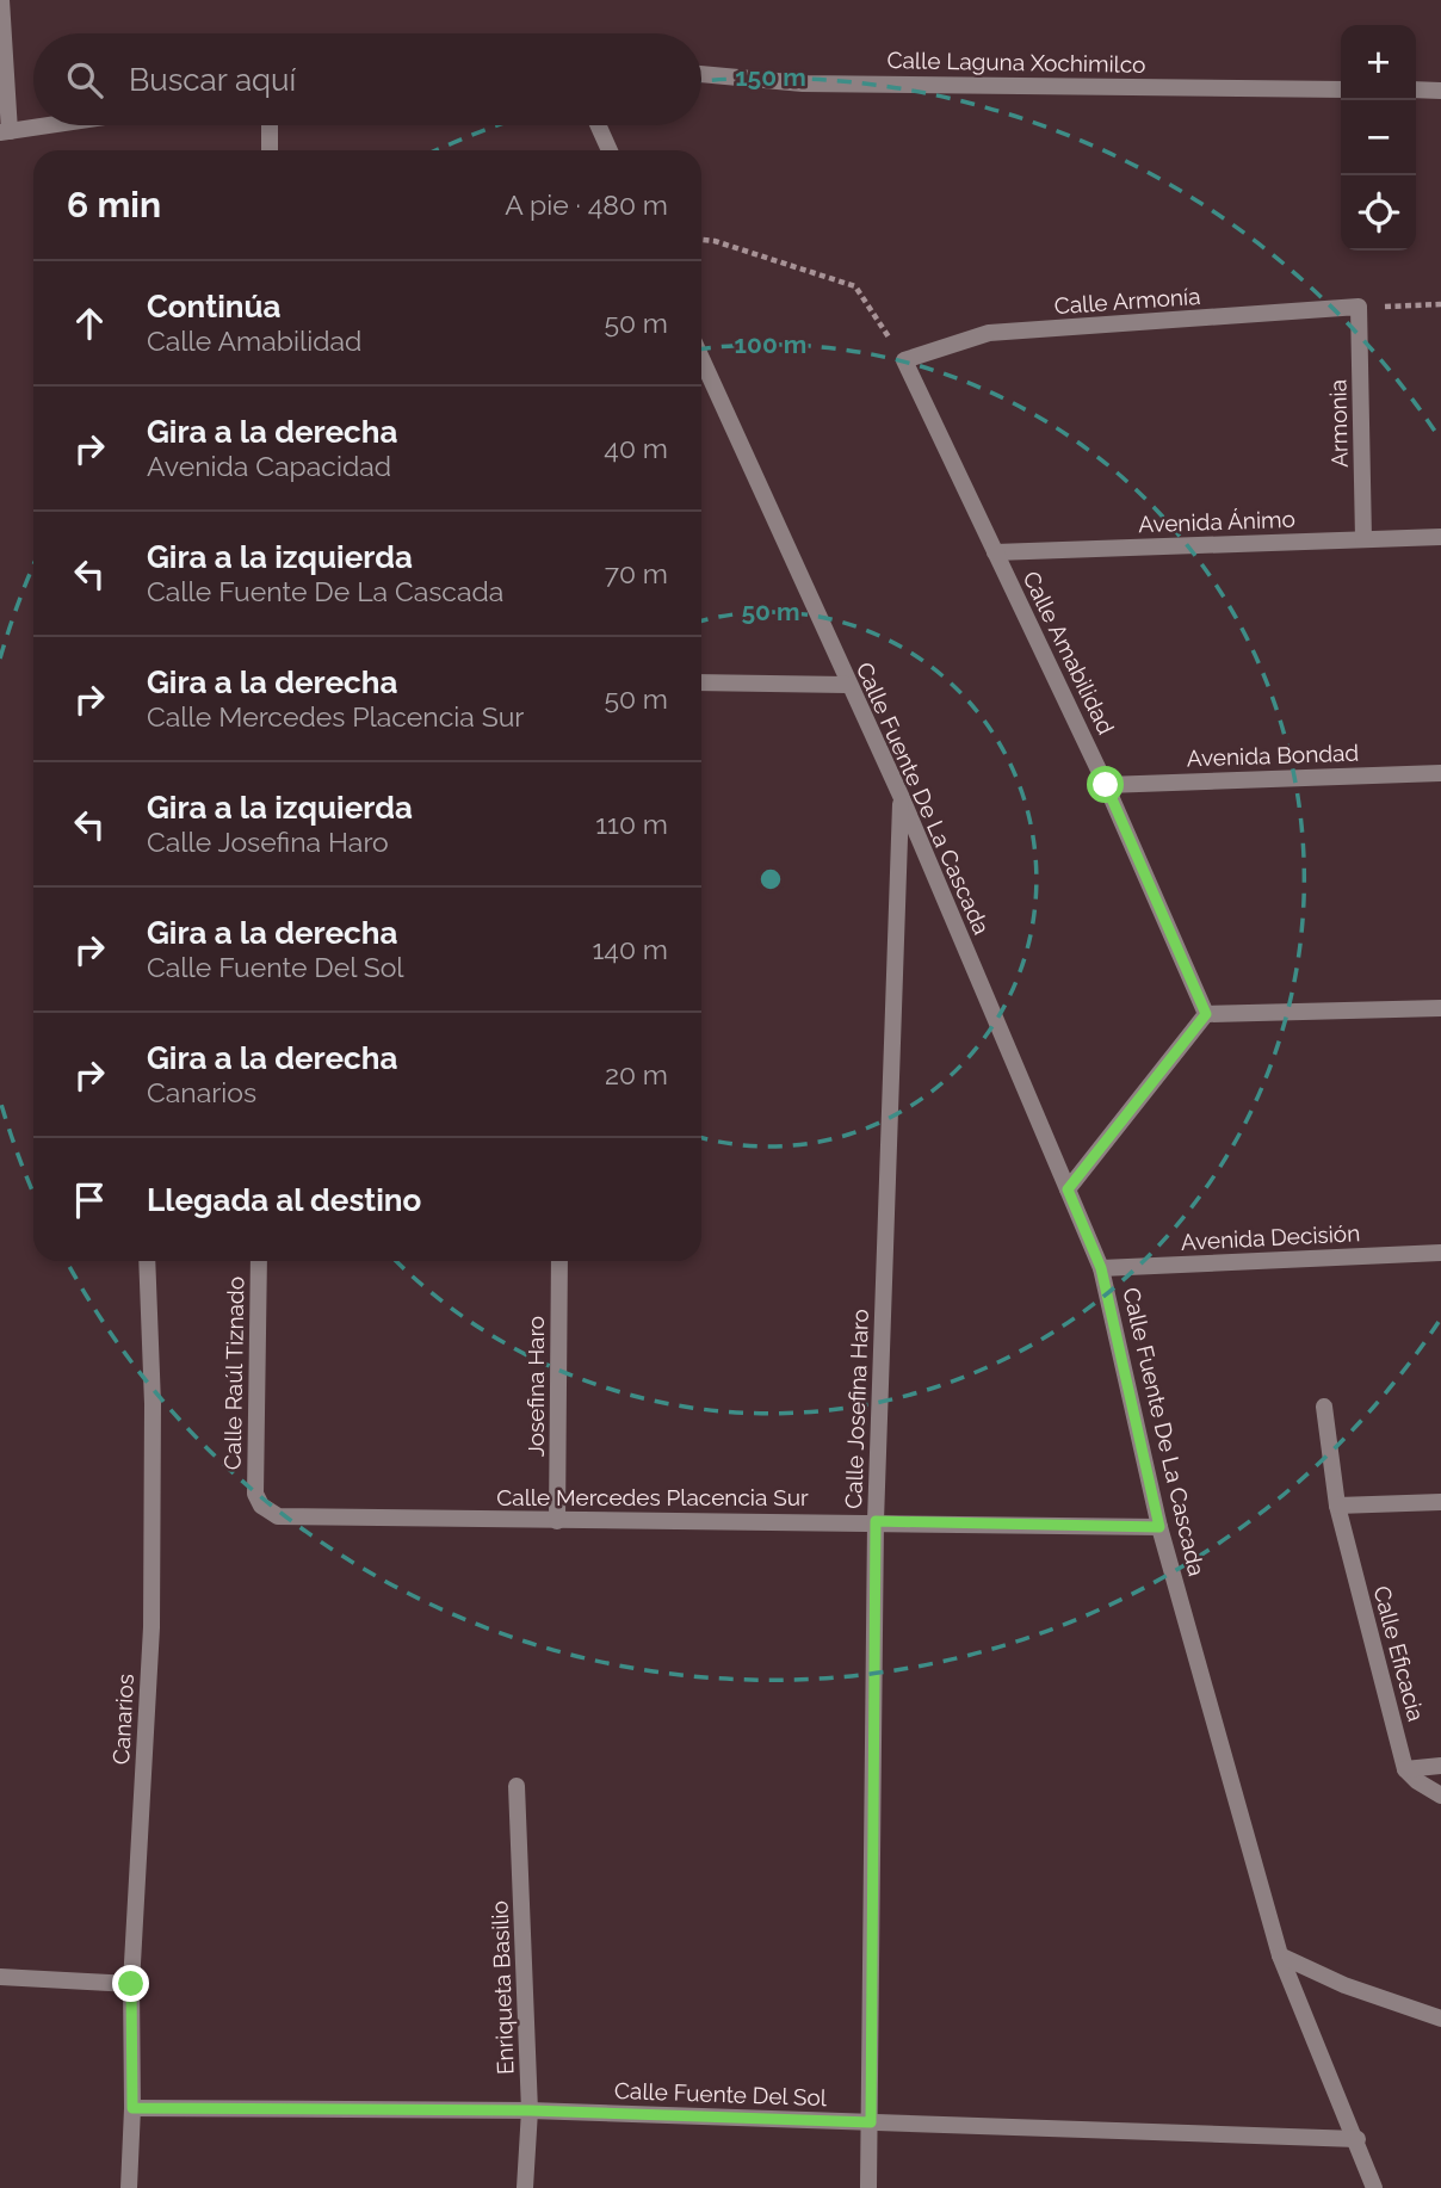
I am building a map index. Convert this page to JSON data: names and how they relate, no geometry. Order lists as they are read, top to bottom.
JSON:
{
  "streets": {
    "street": [
      "Calle Laguna Xochimilco",
      "Calle Armonía",
      "Armonia",
      "Avenida Ánimo",
      "Calle Amabilidad",
      "Avenida Bondad",
      "Calle Fuente De La Cascada",
      "Avenida Decisión",
      "Calle Raúl Tiznado",
      "Josefina Haro",
      "Calle Josefina Haro",
      "Calle Mercedes Placencia Sur",
      "Calle Eficacia",
      "Canarios",
      "Enriqueta Basilio",
      "Calle Fuente Del Sol"
    ]
  },
  "crossings": [
    ["Calle Armonía", "Armonia"],
    ["Calle Armonía", "Calle Amabilidad"],
    ["Armonia", "Avenida Ánimo"],
    ["Avenida Ánimo", "Calle Amabilidad"],
    ["Calle Amabilidad", "Avenida Bondad"],
    ["Calle Fuente De La Cascada", "Avenida Decisión"],
    ["Calle Fuente De La Cascada", "Calle Josefina Haro"],
    ["Calle Fuente De La Cascada", "Calle Mercedes Placencia Sur"],
    ["Calle Fuente De La Cascada", "Calle Fuente Del Sol"],
    ["Calle Raúl Tiznado", "Calle Mercedes Placencia Sur"],
    ["Josefina Haro", "Calle Mercedes Placencia Sur"],
    ["Calle Josefina Haro", "Calle Mercedes Placencia Sur"],
    ["Calle Josefina Haro", "Calle Fuente Del Sol"],
    ["Canarios", "Calle Fuente Del Sol"],
    ["Enriqueta Basilio", "Calle Fuente Del Sol"]
  ],
  "page": {
    "map_buttons": ["+", "−"],
    "search": "Buscar aquí",
    "heading": ["6 min", "A pie · 480 m"],
    "list": [
      ["Continúa", "Calle Amabilidad", "50 m"],
      ["Gira a la derecha", "Avenida Capacidad", "40 m"],
      ["Gira a la izquierda", "Calle Fuente De La Cascada", "70 m"],
      ["Gira a la derecha", "Calle Mercedes Placencia Sur", "50 m"],
      ["Gira a la izquierda", "Calle Josefina Haro", "110 m"],
      ["Gira a la derecha", "Calle Fuente Del Sol", "140 m"],
      ["Gira a la derecha", "Canarios", "20 m"],
      "Llegada al destino"
    ]
  },
  "rings": ["150 m", "100 m", "50 m"]
}
